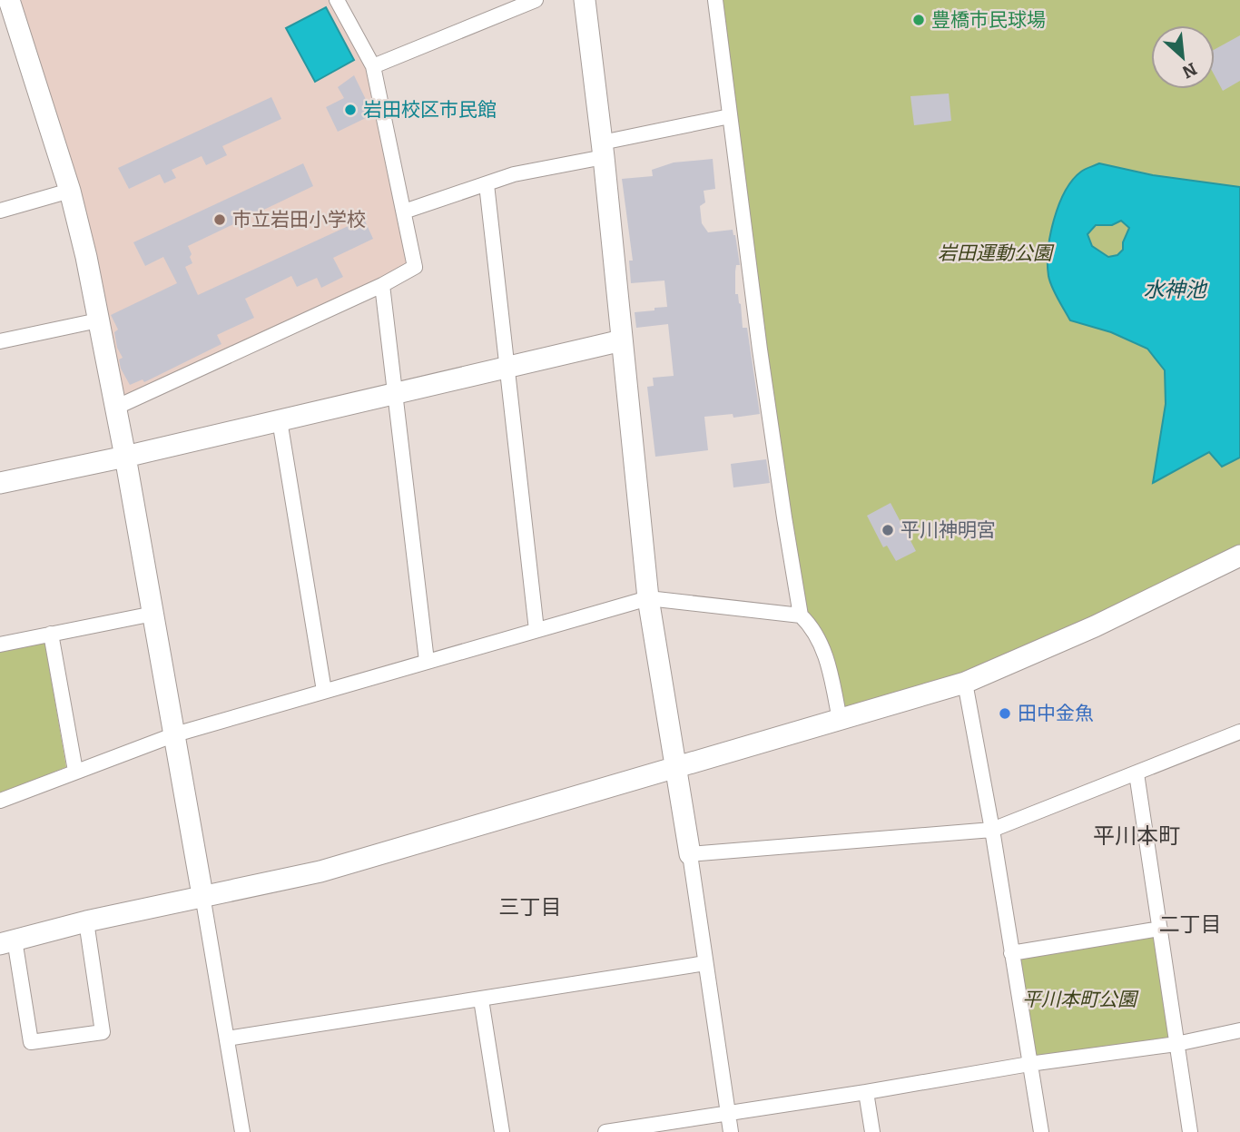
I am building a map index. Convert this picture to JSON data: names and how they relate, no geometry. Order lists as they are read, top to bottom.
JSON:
{
  "districts": ["平川本町", "三丁目", "二丁目"],
  "water": ["水神池"],
  "parks": ["岩田運動公園", "平川本町公園"],
  "places": [
    "豊橋市民球場",
    "岩田校区市民館",
    "市立岩田小学校",
    "平川神明宮",
    "田中金魚"
  ],
  "north": "bottom right"
}
